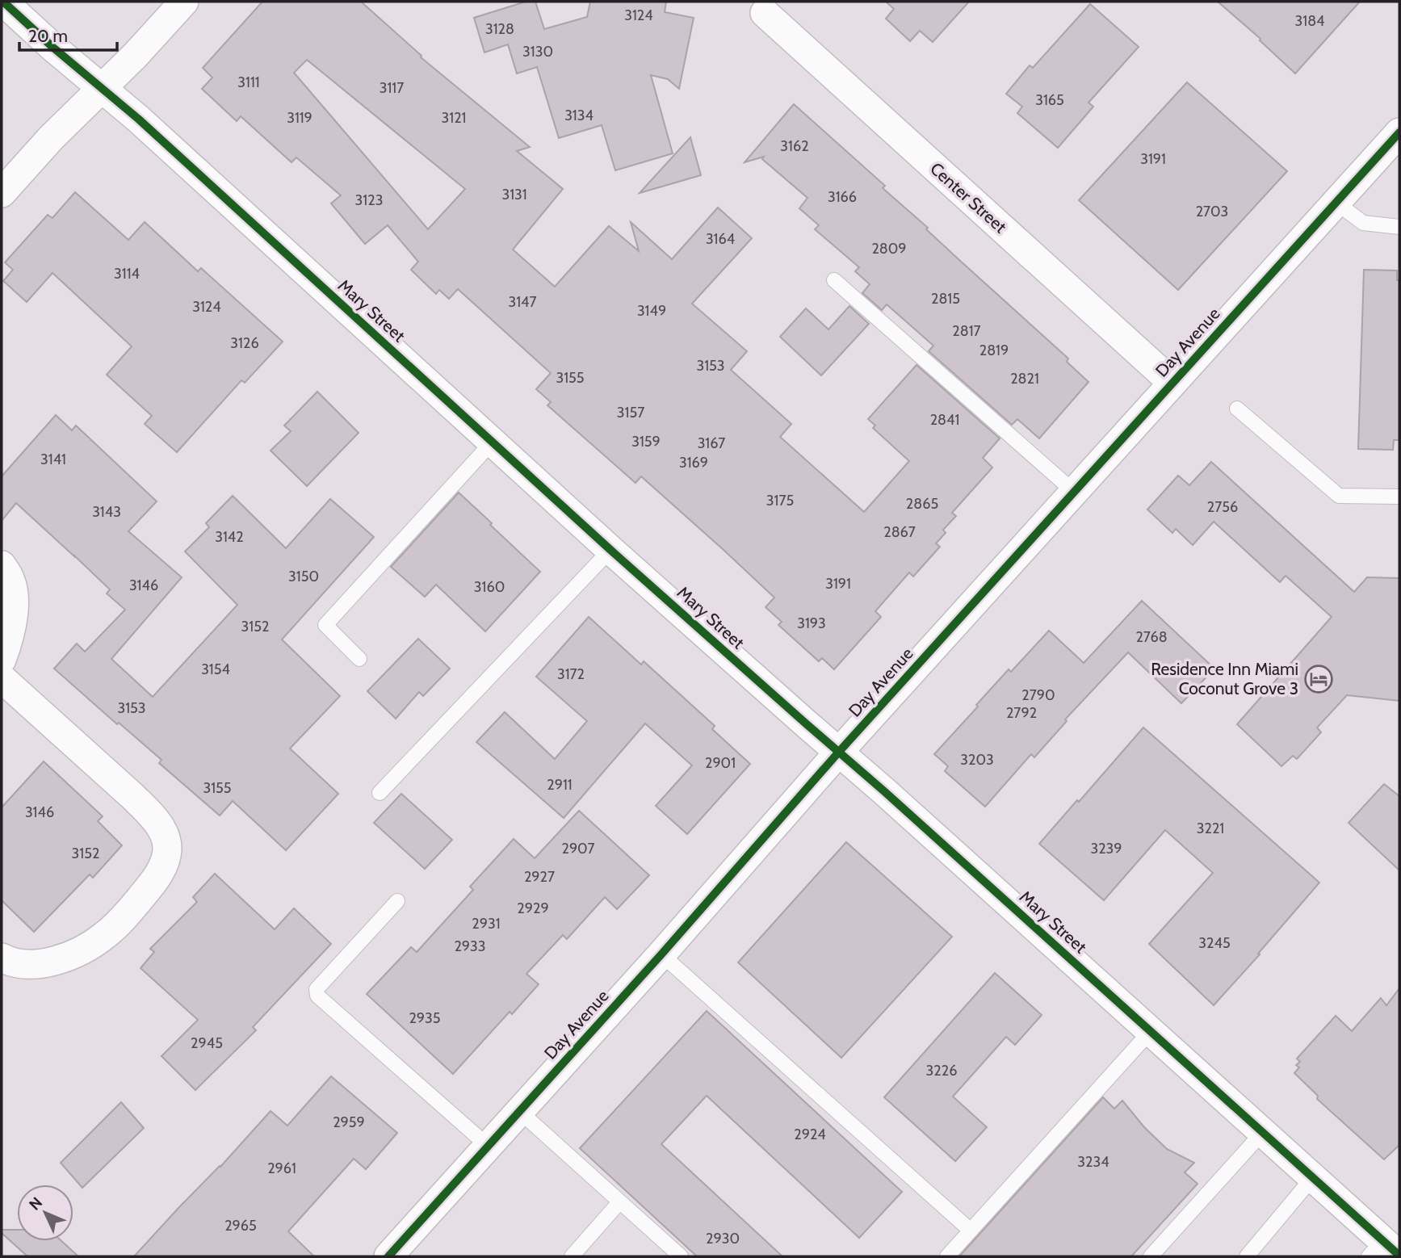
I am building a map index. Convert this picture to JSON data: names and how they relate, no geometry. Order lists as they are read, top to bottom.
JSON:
{
  "streets": {
    "street": ["Center Street", "Mary Street", "Day Avenue"]
  },
  "crossings": [
    ["Center Street", "Day Avenue"],
    ["Mary Street", "Day Avenue"]
  ],
  "places": {
    "hotel": ["Residence Inn Miami Coconut Grove 3"]
  },
  "house_numbers": [
    "3124",
    "3184",
    "3128",
    "3130",
    "3111",
    "3117",
    "3165",
    "3134",
    "3119",
    "3121",
    "3162",
    "3191",
    "3131",
    "3166",
    "3123",
    "2703",
    "3164",
    "2809",
    "3114",
    "2815",
    "3147",
    "3124",
    "3149",
    "2817",
    "3126",
    "2819",
    "3153",
    "3155",
    "2821",
    "3157",
    "2841",
    "3159",
    "3167",
    "3141",
    "3169",
    "3175",
    "2865",
    "2756",
    "3143",
    "2867",
    "3142",
    "3150",
    "3191",
    "3146",
    "3160",
    "3193",
    "3152",
    "2768",
    "3154",
    "3172",
    "2790",
    "3153",
    "2792",
    "3203",
    "2901",
    "2911",
    "3155",
    "3146",
    "3221",
    "2907",
    "3239",
    "3152",
    "2927",
    "2929",
    "2931",
    "3245",
    "2933",
    "2935",
    "2945",
    "3226",
    "2959",
    "2924",
    "3234",
    "2961",
    "2965",
    "2930"
  ],
  "scale_bar": "20 m",
  "north": "top left"
}
